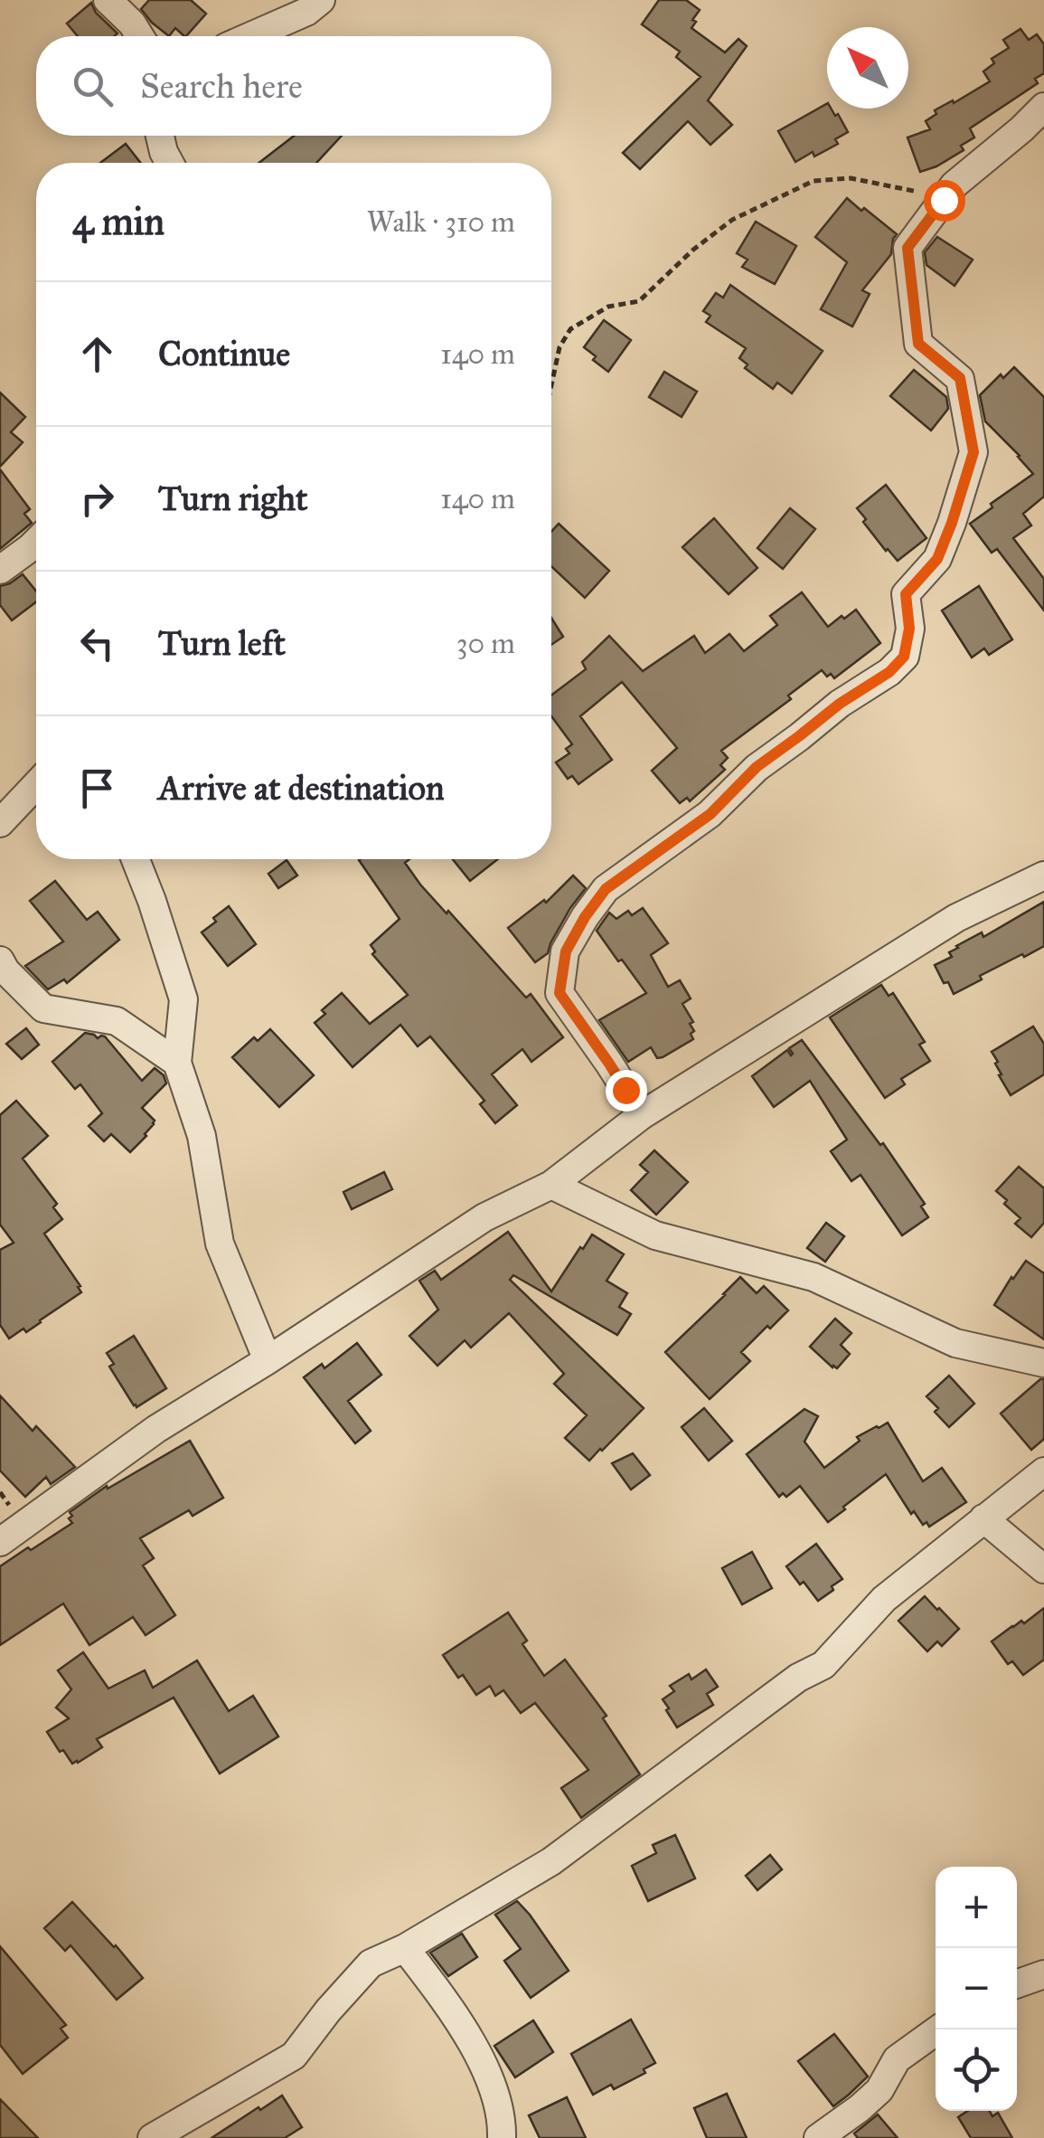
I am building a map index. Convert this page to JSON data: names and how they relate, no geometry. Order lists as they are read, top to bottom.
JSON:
{
  "north": "top left",
  "page": {
    "search": "Search here",
    "heading": ["4 min", "Walk · 310 m"],
    "list": [
      ["Continue", "140 m"],
      ["Turn right", "140 m"],
      ["Turn left", "30 m"],
      "Arrive at destination"
    ],
    "map_buttons": ["+", "−"]
  }
}
